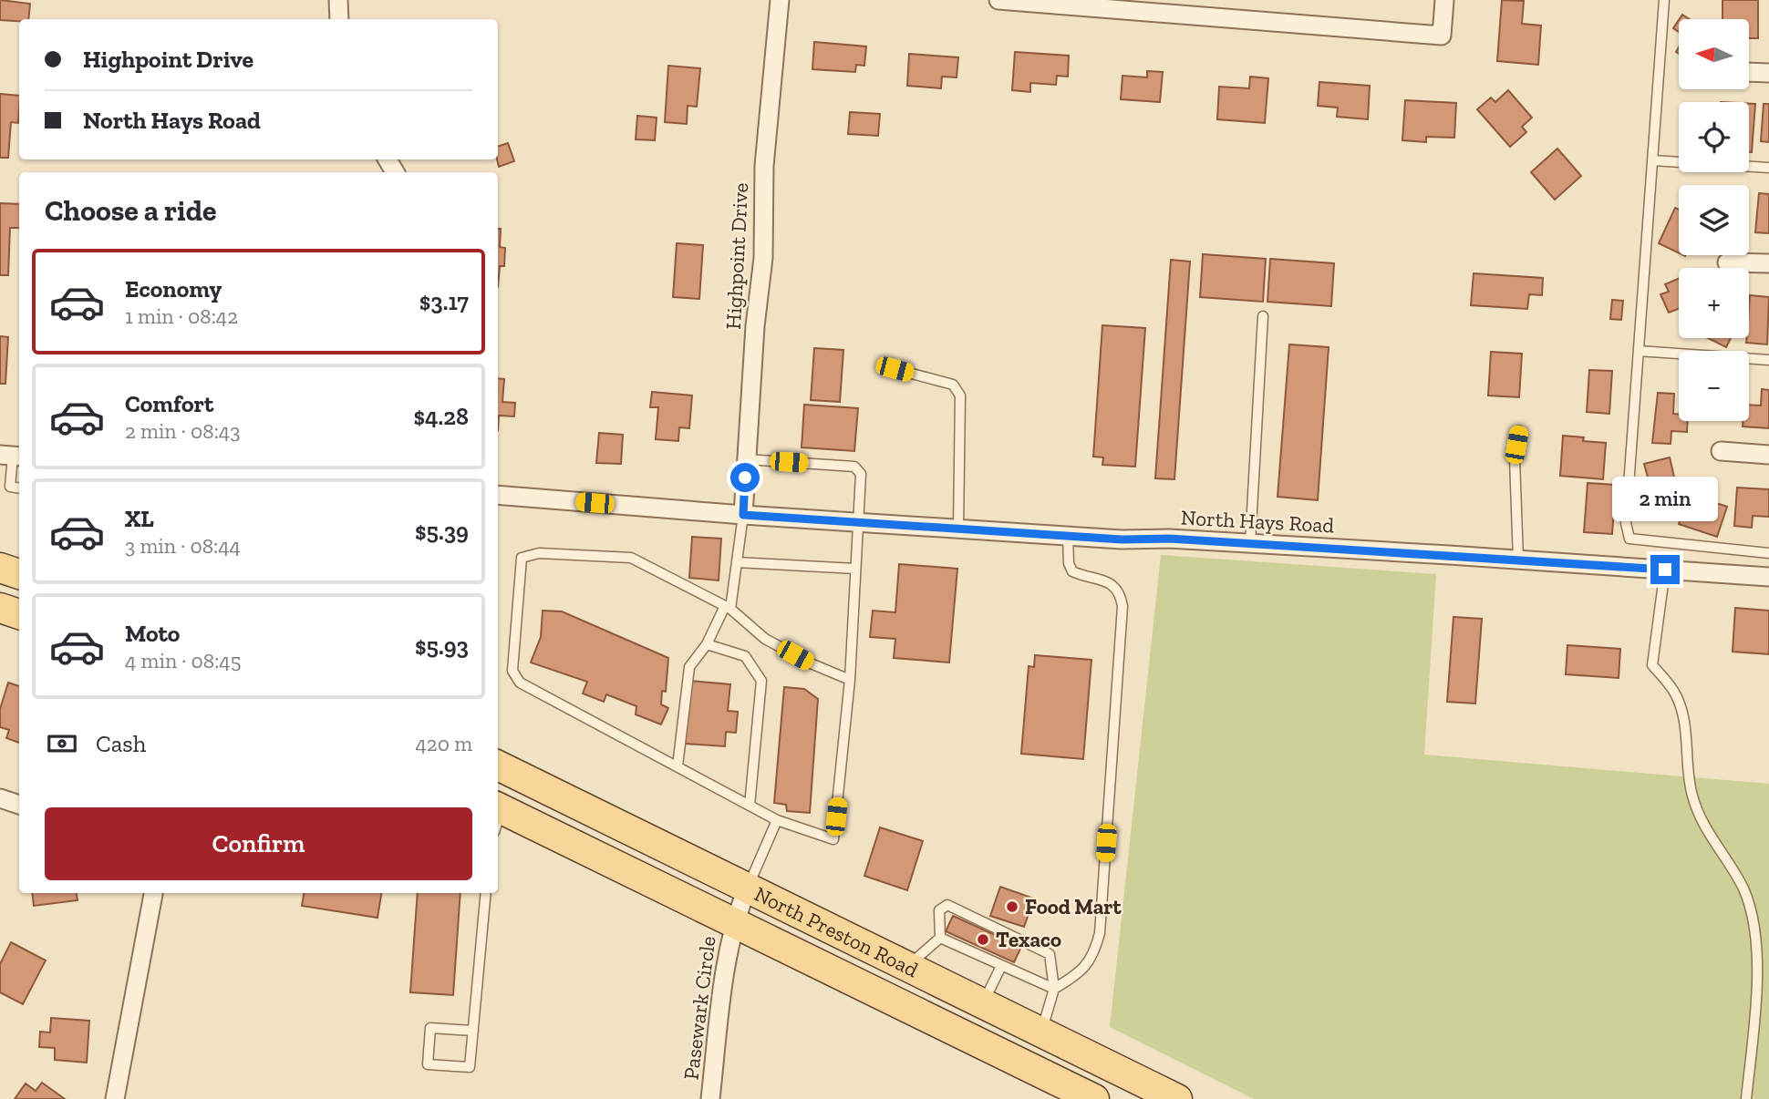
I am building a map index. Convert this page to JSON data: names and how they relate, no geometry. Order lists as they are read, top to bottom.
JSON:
{
  "streets": {
    "main road": ["North Preston Road"],
    "street": ["Highpoint Drive", "North Hays Road", "Pasewark Circle"]
  },
  "crossings": [
    ["Highpoint Drive", "North Hays Road"],
    ["North Preston Road", "Pasewark Circle"]
  ],
  "places": ["Food Mart", "Texaco"],
  "north": "left",
  "page": {
    "map_buttons": ["+", "−"],
    "banner": ["Highpoint Drive", "North Hays Road"],
    "heading": "Choose a ride",
    "list": [
      {
        "name": "Economy",
        "note": "1 min · 08:42",
        "value": "$3.17"
      },
      {
        "name": "Comfort",
        "note": "2 min · 08:43",
        "value": "$4.28"
      },
      {
        "name": "XL",
        "note": "3 min · 08:44",
        "value": "$5.39"
      },
      {
        "name": "Moto",
        "note": "4 min · 08:45",
        "value": "$5.93"
      }
    ],
    "bubble": "2 min",
    "pay": ["Cash", "420 m"],
    "buttons": "Confirm"
  }
}
